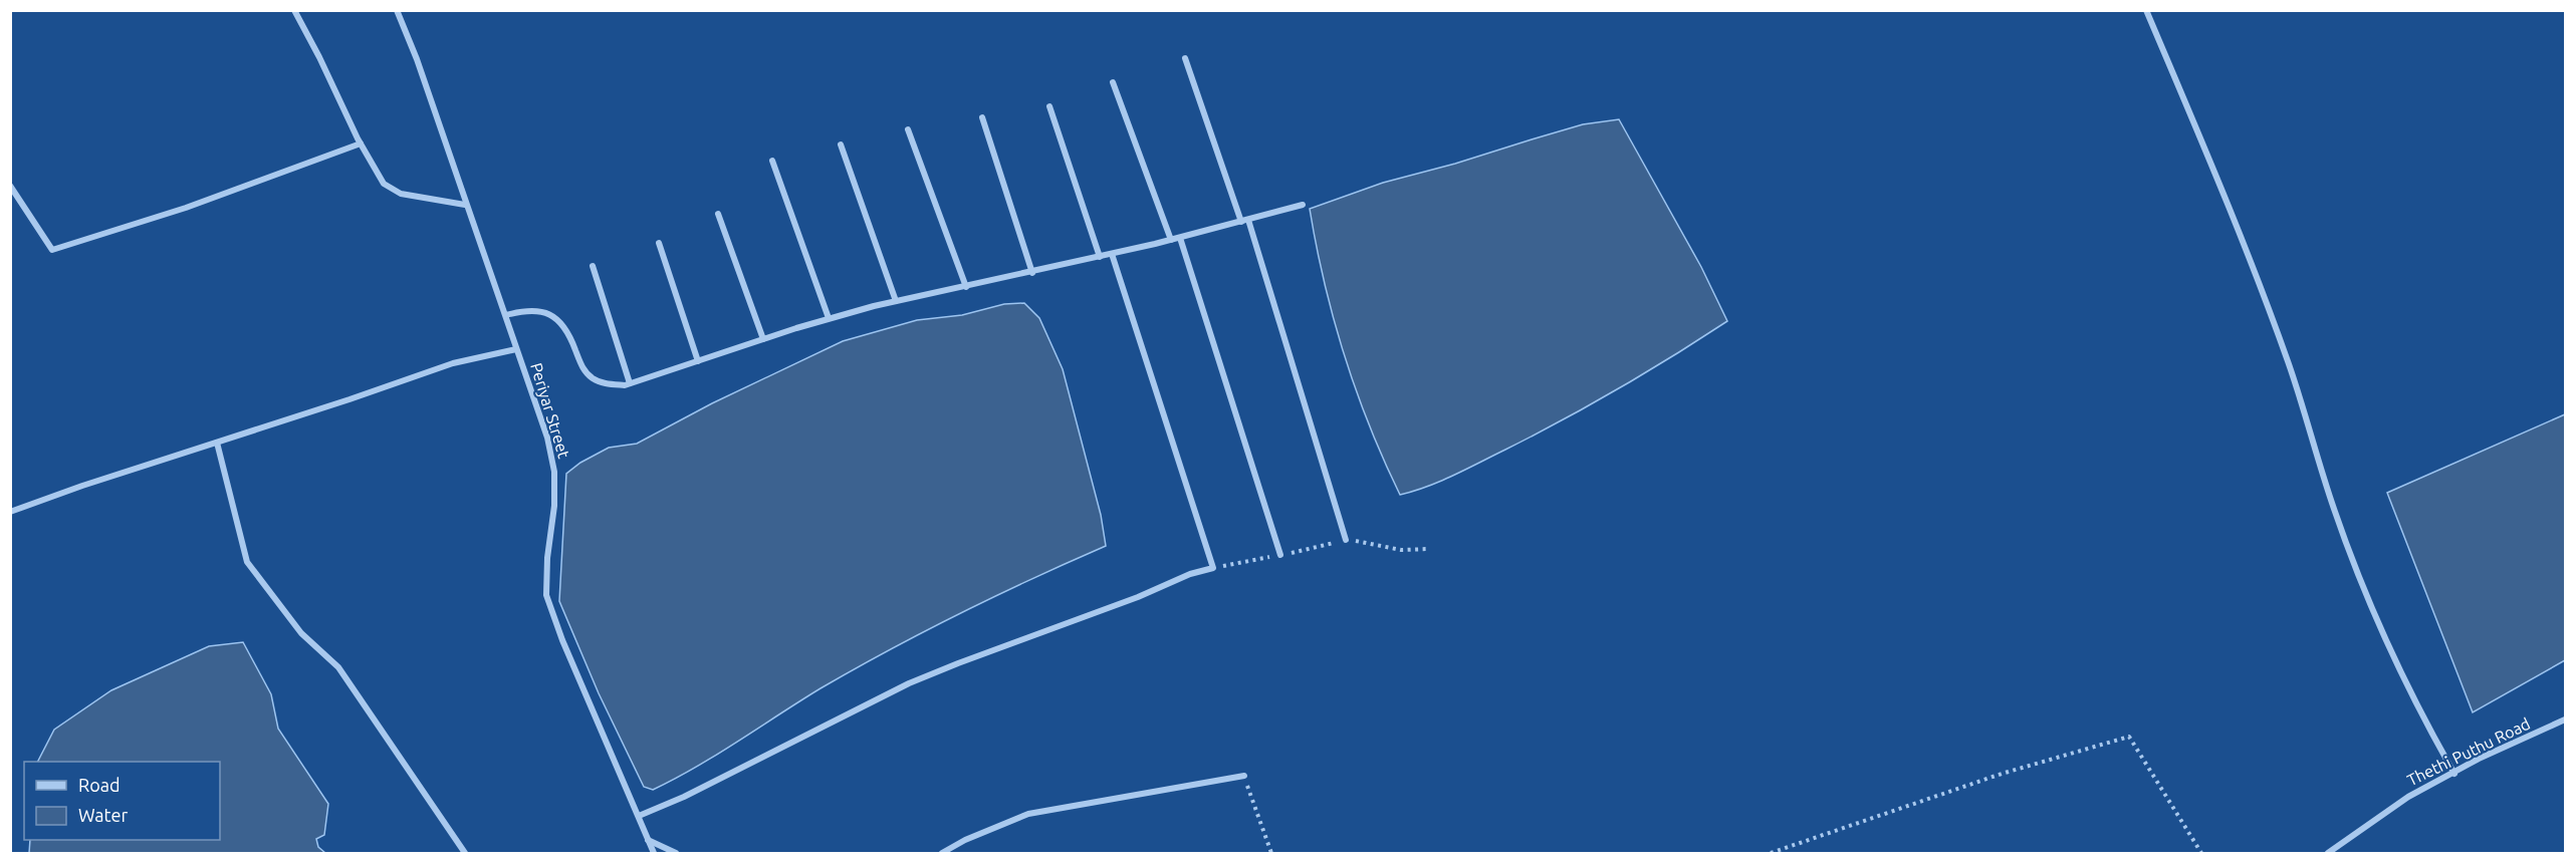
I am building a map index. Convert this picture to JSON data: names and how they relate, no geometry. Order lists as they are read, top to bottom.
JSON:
{
  "streets": {
    "street": ["Periyar Street", "Thethi Puthu Road"]
  },
  "legend": ["Road", "Water"]
}
